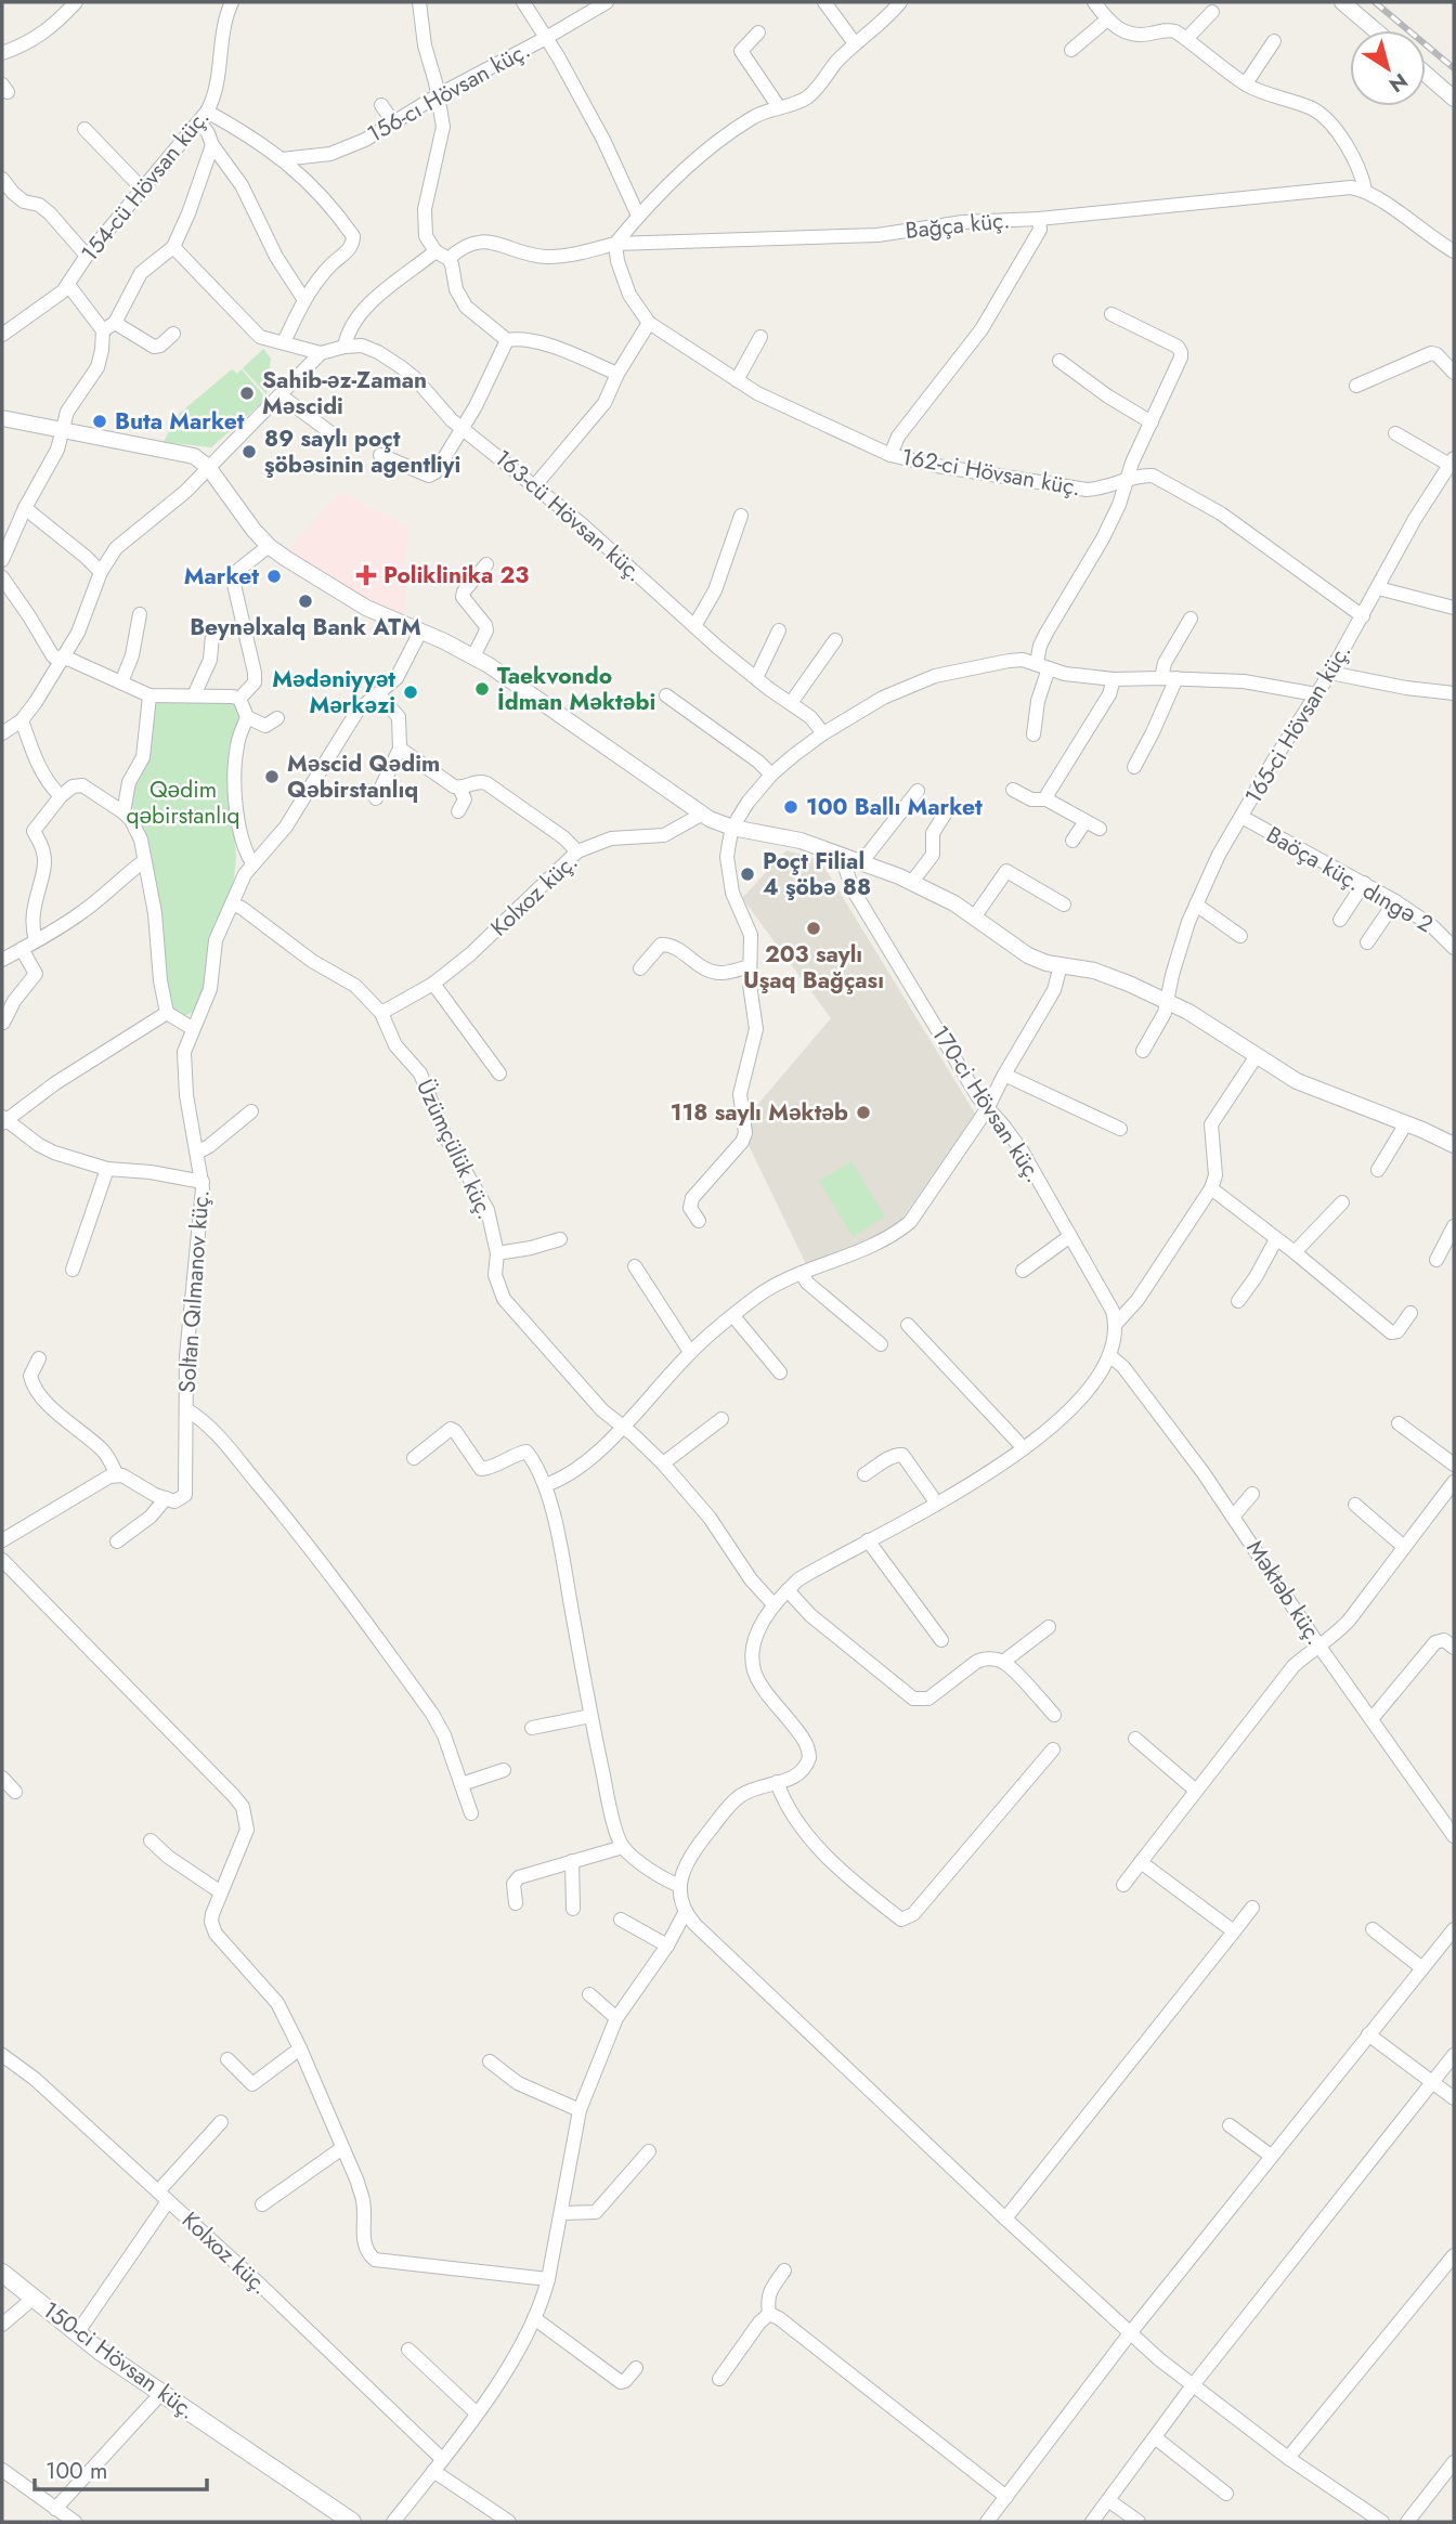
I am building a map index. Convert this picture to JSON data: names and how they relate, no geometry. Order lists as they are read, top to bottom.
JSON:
{
  "streets": {
    "main road": ["150-ci Hövsan küç."],
    "street": [
      "156-cı Hövsan küç.",
      "154-cü Hövsan küç.",
      "Bağça küç.",
      "162-ci Hövsan küç.",
      "163-cü Hövsan küç.",
      "165-ci Hövsan küç.",
      "Baöça küç. dıngə 2",
      "Kolxoz küç.",
      "170-ci Hövsan küç.",
      "Üzümçülük küç.",
      "Soltan Qılmanov küç.",
      "Məktəb küç."
    ]
  },
  "crossings": [
    ["Bağça küç.", "162-ci Hövsan küç."],
    ["Bağça küç.", "163-cü Hövsan küç."],
    ["162-ci Hövsan küç.", "165-ci Hövsan küç."],
    ["165-ci Hövsan küç.", "Baöça küç. dıngə 2"],
    ["Kolxoz küç.", "Üzümçülük küç."],
    ["Üzümçülük küç.", "Soltan Qılmanov küç."]
  ],
  "parks": ["Qədim qəbirstanlıq"],
  "places": {
    "other": [
      "Sahib-əz-Zaman Məscidi",
      "Buta Market",
      "89 saylı poçt şöbəsinin agentliyi",
      "Market",
      "Beynəlxalq Bank ATM",
      "Taekvondo İdman Məktəbi",
      "Mədəniyyət Mərkəzi",
      "Məscid Qədim Qəbirstanlıq",
      "100 Ballı Market",
      "Poçt Filial 4 şöbə 88",
      "203 saylı Uşaq Bağçası",
      "118 saylı Məktəb"
    ],
    "health": ["Poliklinika 23"]
  },
  "scale_bar": "100 m",
  "north": "bottom right"
}
